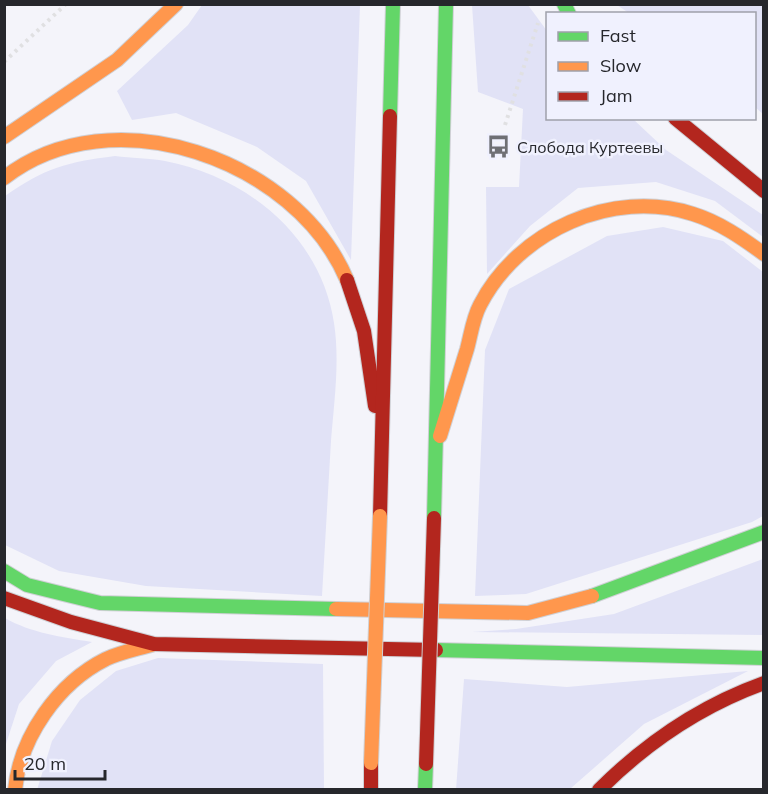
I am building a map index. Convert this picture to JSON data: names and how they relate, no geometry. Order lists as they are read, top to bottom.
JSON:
{
  "places": {
    "bus stop": ["Слобода Куртеевы"]
  },
  "legend": ["Fast", "Slow", "Jam"],
  "scale_bar": "20 m"
}
